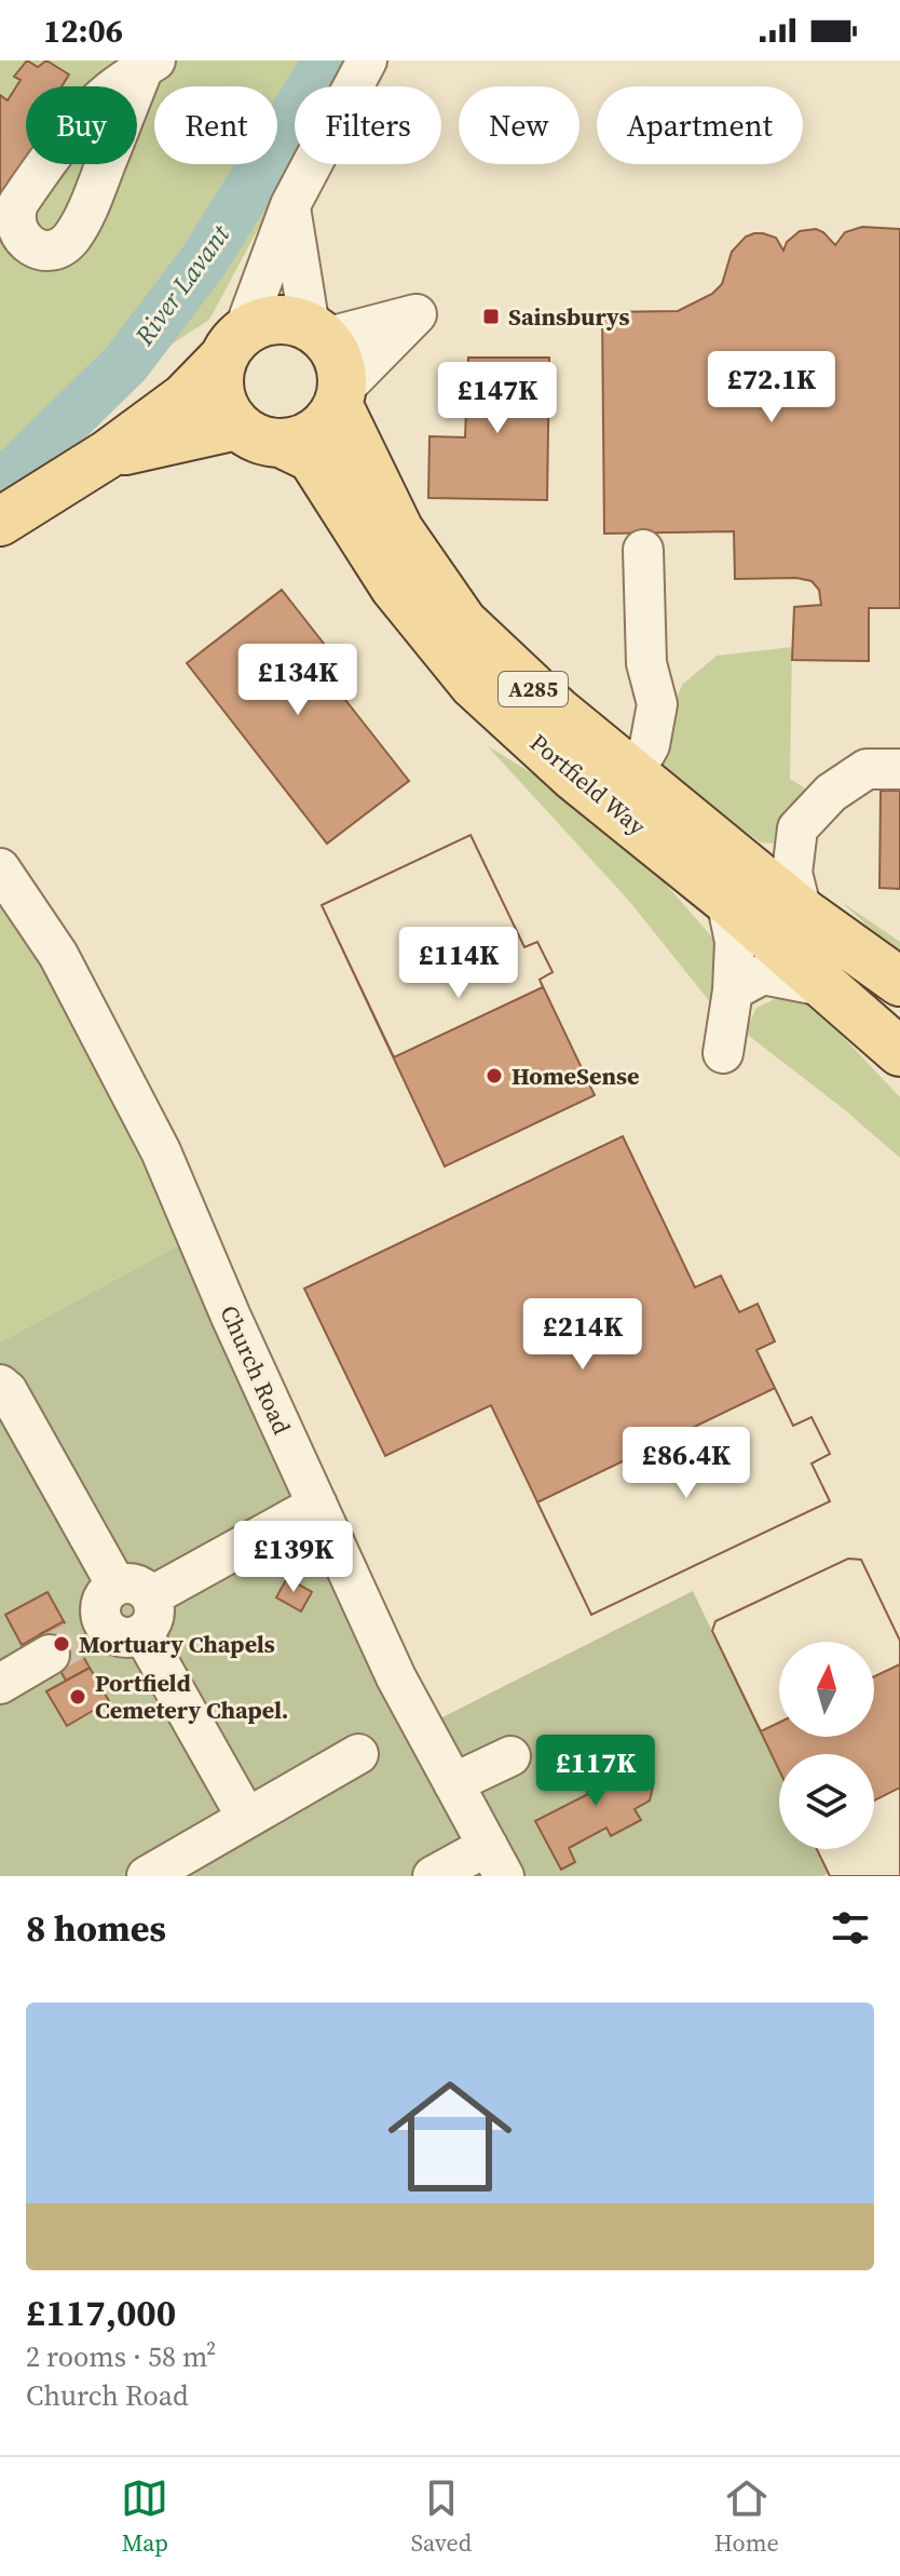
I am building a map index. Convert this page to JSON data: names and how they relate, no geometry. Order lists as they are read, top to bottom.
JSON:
{
  "streets": {
    "main road": ["A285", "Portfield Way"],
    "street": ["Church Road"]
  },
  "water": ["River Lavant"],
  "places": {
    "transit": ["Sainsburys"],
    "other": ["HomeSense", "Mortuary Chapels", "Portfield Cemetery Chapel."]
  },
  "north": "top",
  "page": {
    "status": "12:06",
    "chip": [
      "Buy",
      "Rent",
      "Filters",
      "New",
      "Apartment"
    ],
    "price": [
      "£72.1K",
      "£147K",
      "£134K",
      "£114K",
      "£214K",
      "£86.4K",
      "£139K",
      "£117K"
    ],
    "heading": "8 homes",
    "list": [
      {
        "name": "£117,000",
        "note": "2 rooms · 58 m² · Church Road"
      }
    ],
    "tabs": ["Map", "Saved", "Home"]
  }
}
